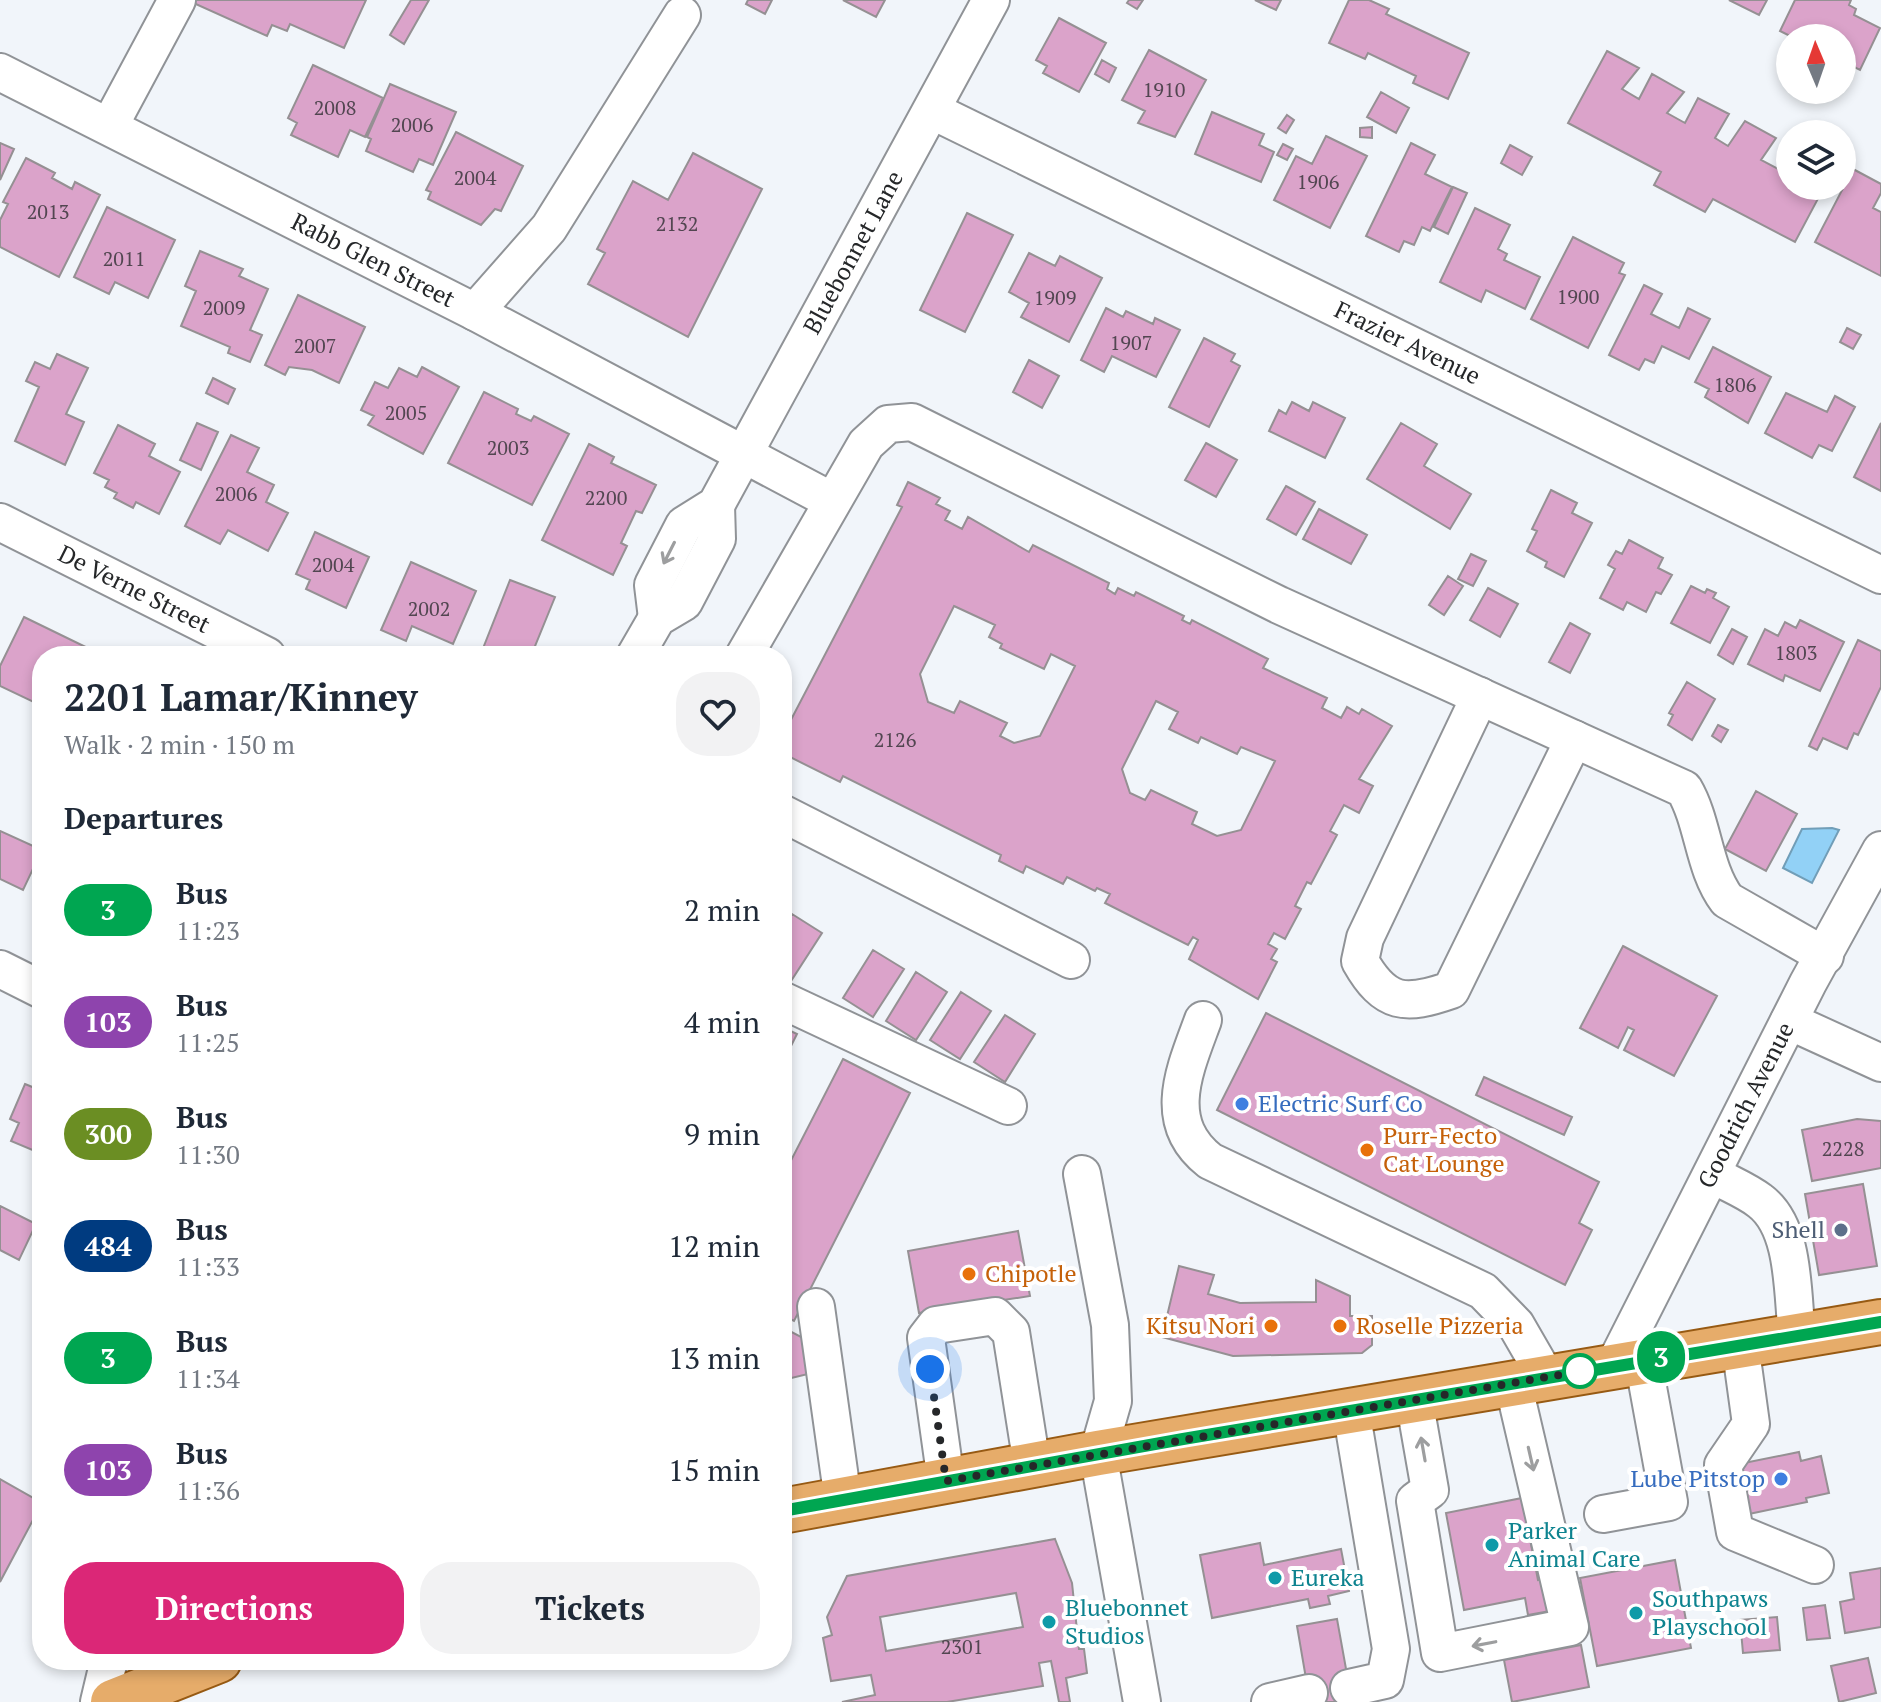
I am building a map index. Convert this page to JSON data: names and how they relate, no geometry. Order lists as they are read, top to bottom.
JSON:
{
  "streets": {
    "street": [
      "Bluebonnet Lane",
      "Rabb Glen Street",
      "Frazier Avenue",
      "De Verne Street",
      "Goodrich Avenue"
    ]
  },
  "crossings": [
    ["Bluebonnet Lane", "Rabb Glen Street"],
    ["Bluebonnet Lane", "Frazier Avenue"]
  ],
  "places": [
    "Electric Surf Co",
    "Purr-Fecto Cat Lounge",
    "Shell",
    "Chipotle",
    "Kitsu Nori",
    "Roselle Pizzeria",
    "Lube Pitstop",
    "Parker Animal Care",
    "Eureka",
    "Southpaws Playschool",
    "Bluebonnet Studios"
  ],
  "lines": ["bus line 3"],
  "house_numbers": [
    "1910",
    "2008",
    "2006",
    "2004",
    "1906",
    "2013",
    "2132",
    "2011",
    "1900",
    "1909",
    "2009",
    "1907",
    "2007",
    "1806",
    "2005",
    "2003",
    "2006",
    "2200",
    "2004",
    "2002",
    "1803",
    "2126",
    "2228",
    "2301"
  ],
  "north": "top",
  "page": {
    "on_map": "3",
    "heading": [
      ["2201 Lamar/Kinney", "Walk · 2 min · 150 m"],
      "Departures"
    ],
    "list": [
      {
        "mark": "3",
        "name": "Bus",
        "note": "11:23",
        "value": "2 min"
      },
      {
        "mark": "103",
        "name": "Bus",
        "note": "11:25",
        "value": "4 min"
      },
      {
        "mark": "300",
        "name": "Bus",
        "note": "11:30",
        "value": "9 min"
      },
      {
        "mark": "484",
        "name": "Bus",
        "note": "11:33",
        "value": "12 min"
      },
      {
        "mark": "3",
        "name": "Bus",
        "note": "11:34",
        "value": "13 min"
      },
      {
        "mark": "103",
        "name": "Bus",
        "note": "11:36",
        "value": "15 min"
      }
    ],
    "buttons": ["Directions", "Tickets"]
  }
}
